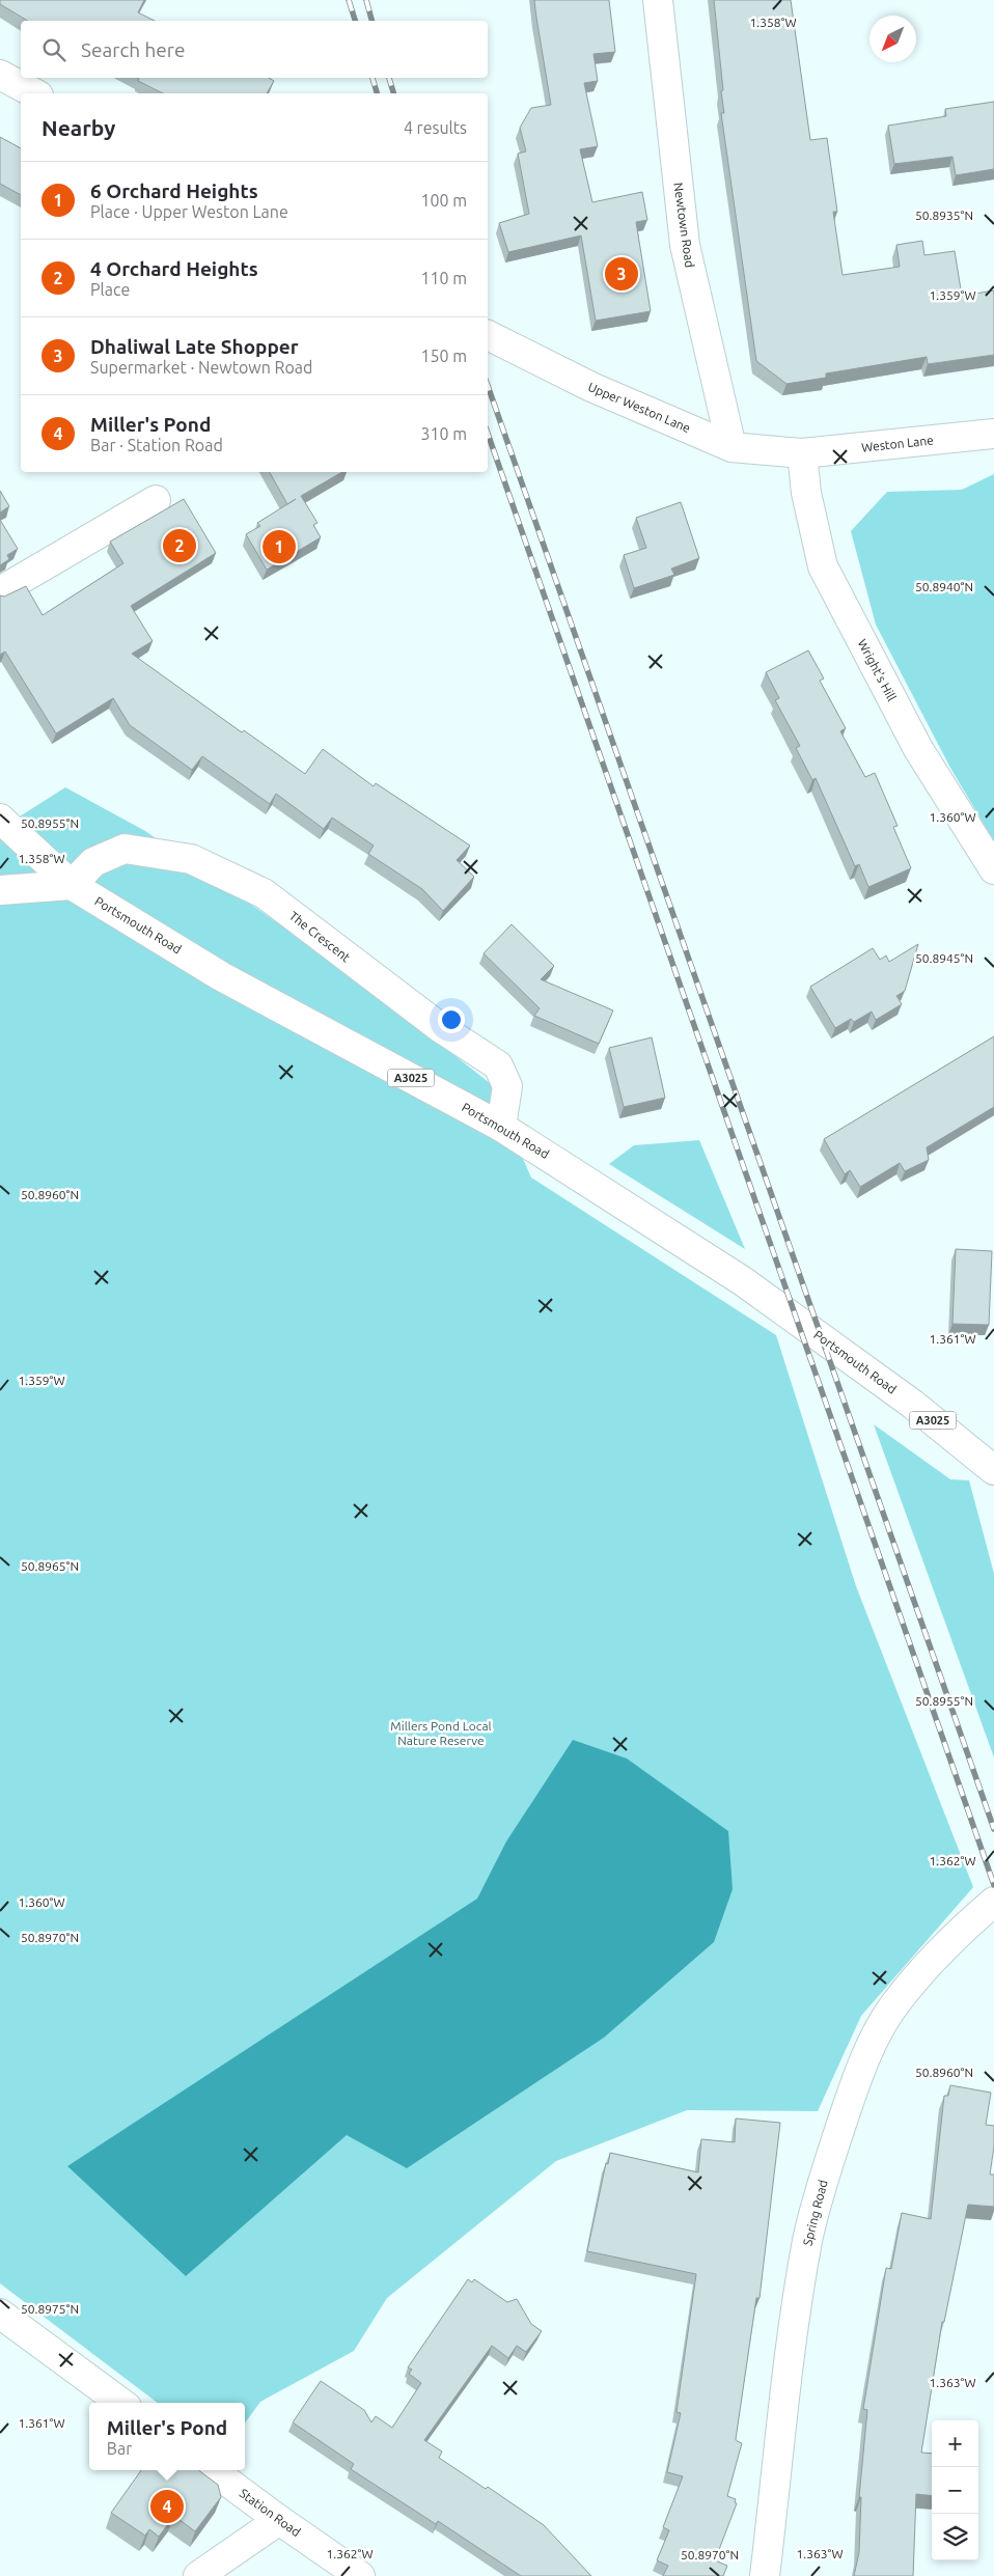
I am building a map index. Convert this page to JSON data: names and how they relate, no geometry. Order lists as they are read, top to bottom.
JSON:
{
  "streets": {
    "street": [
      "Newtown Road",
      "Upper Weston Lane",
      "Weston Lane",
      "Wright's Hill",
      "Portsmouth Road",
      "The Crescent",
      "A3025",
      "Spring Road",
      "Station Road"
    ]
  },
  "crossings": [
    ["Newtown Road", "Upper Weston Lane"],
    ["Upper Weston Lane", "Weston Lane"],
    ["Upper Weston Lane", "Wright's Hill"],
    ["Weston Lane", "Wright's Hill"],
    ["Portsmouth Road", "The Crescent"]
  ],
  "parks": ["Millers Pond Local Nature Reserve"],
  "north": "bottom left",
  "page": {
    "search": "Search here",
    "heading": ["Nearby", "4 results"],
    "list": [
      {
        "mark": "1",
        "name": "6 Orchard Heights",
        "note": "Place · Upper Weston Lane",
        "value": "100 m"
      },
      {
        "mark": "2",
        "name": "4 Orchard Heights",
        "note": "Place",
        "value": "110 m"
      },
      {
        "mark": "3",
        "name": "Dhaliwal Late Shopper",
        "note": "Supermarket · Newtown Road",
        "value": "150 m"
      },
      {
        "mark": "4",
        "name": "Miller's Pond",
        "note": "Bar · Station Road",
        "value": "310 m"
      }
    ],
    "pins": [
      "3",
      "2",
      "1",
      "4"
    ],
    "popup": ["Miller's Pond", "Bar"],
    "map_buttons": ["+", "−"]
  },
  "coordinates": [
    "1.358°W",
    "50.8935°N",
    "1.359°W",
    "50.8940°N",
    "1.360°W",
    "50.8955°N",
    "50.8945°N",
    "50.8960°N",
    "1.361°W",
    "50.8965°N",
    "1.362°W",
    "50.8970°N",
    "50.8975°N",
    "1.363°W"
  ]
}
